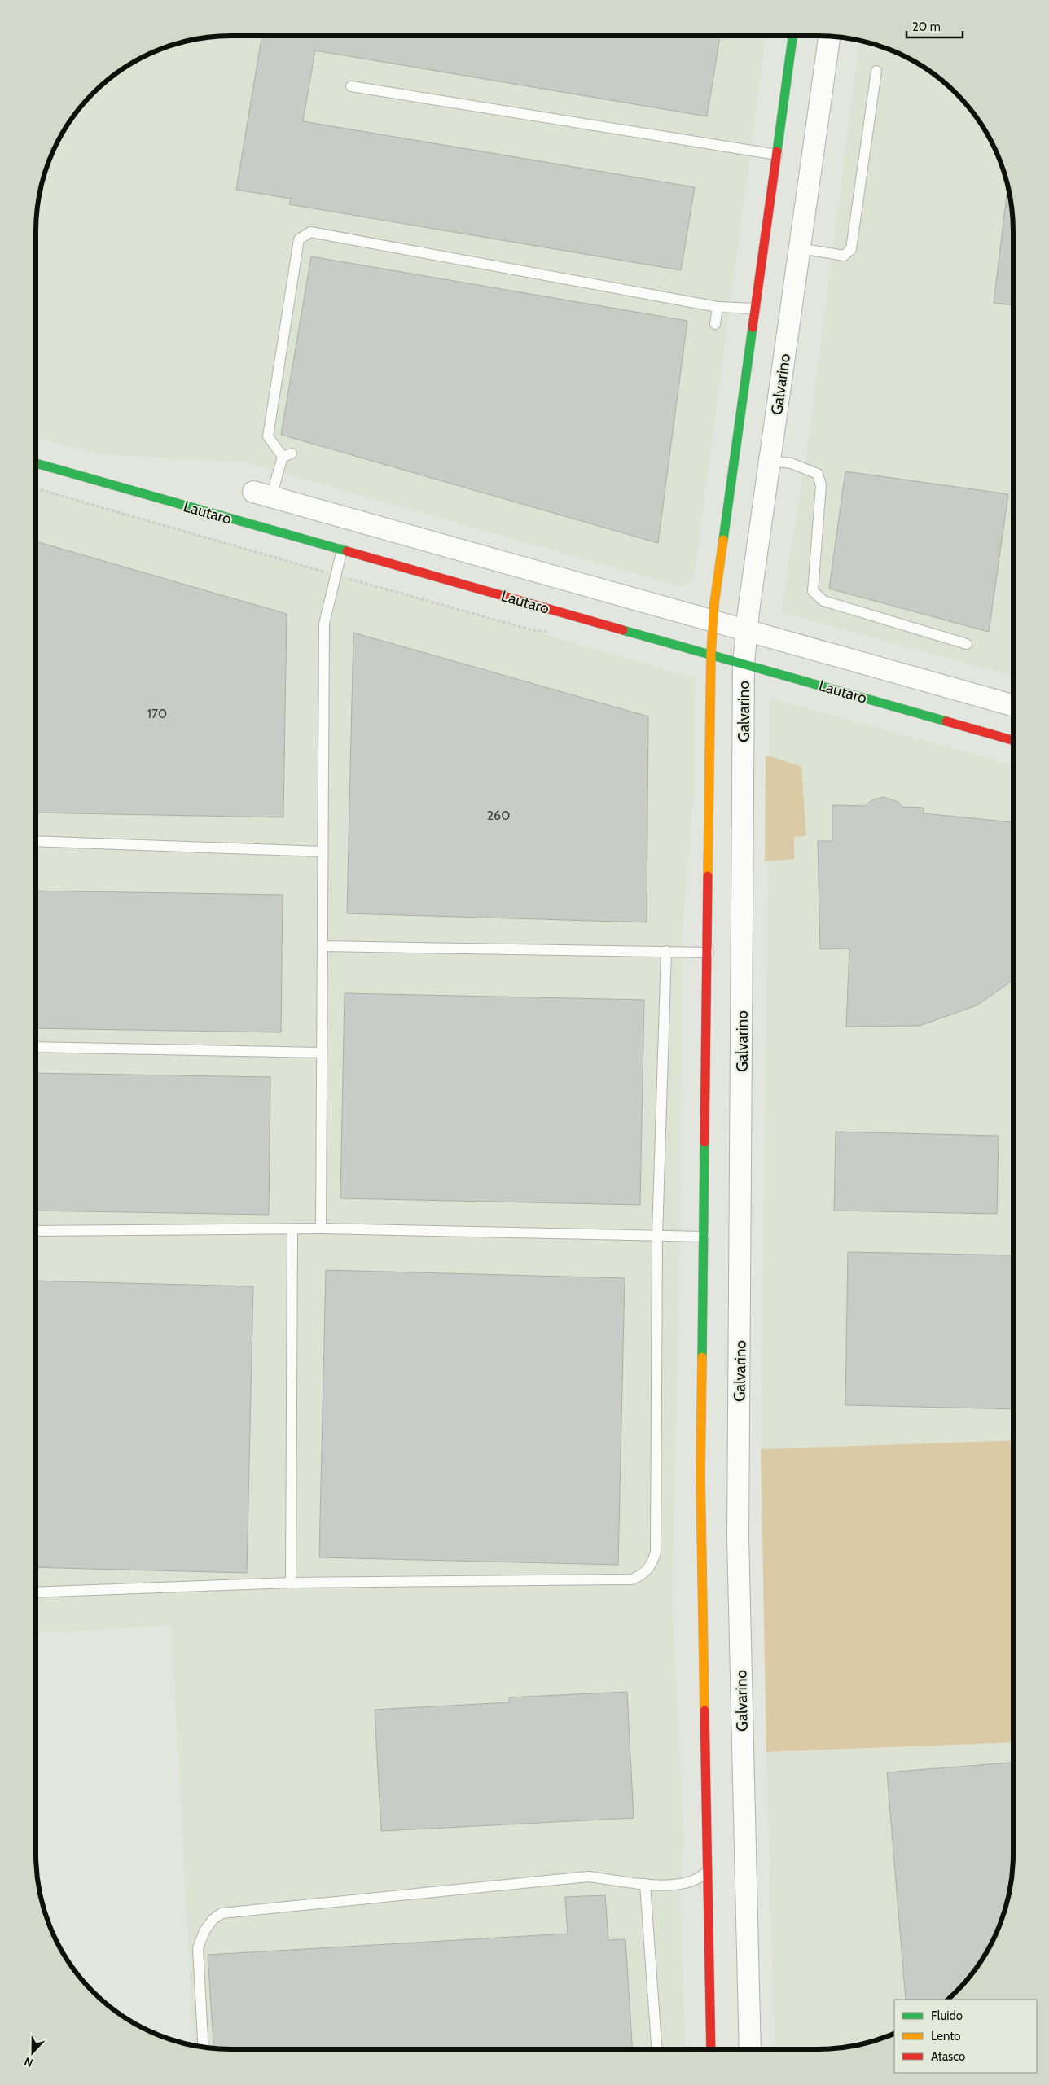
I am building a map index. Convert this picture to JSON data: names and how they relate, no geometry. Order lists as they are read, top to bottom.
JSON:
{
  "streets": {
    "street": ["Galvarino", "Lautaro"]
  },
  "crossings": [
    ["Galvarino", "Lautaro"]
  ],
  "house_numbers": ["170", "260"],
  "legend": ["Fluido", "Lento", "Atasco"],
  "scale_bar": "20 m",
  "north": "bottom"
}
